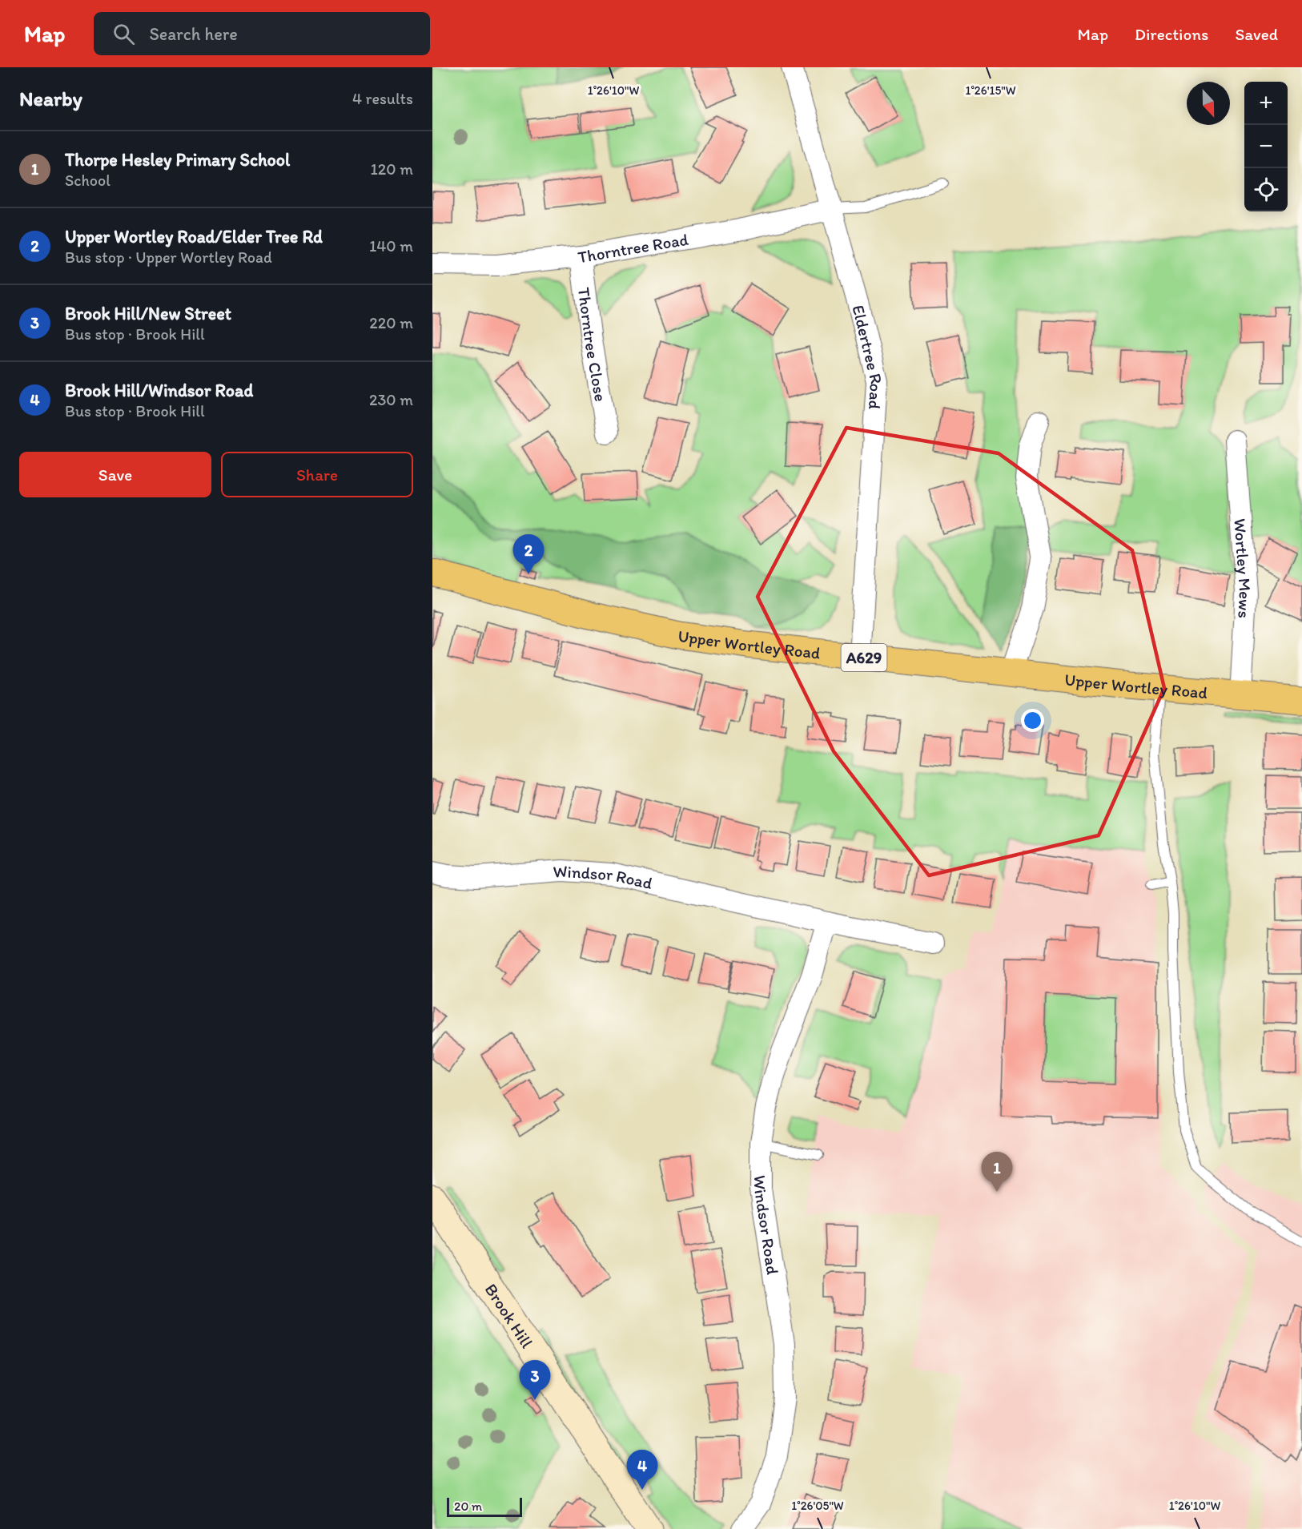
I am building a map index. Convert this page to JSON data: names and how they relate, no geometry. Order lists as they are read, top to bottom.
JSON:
{
  "streets": {
    "main road": ["Upper Wortley Road", "A629", "Brook Hill"],
    "street": [
      "Thorntree Road",
      "Thorntree Close",
      "Eldertree Road",
      "Wortley Mews",
      "Windsor Road"
    ]
  },
  "crossings": [
    ["Thorntree Road", "Thorntree Close"],
    ["Thorntree Road", "Eldertree Road"],
    ["Eldertree Road", "Upper Wortley Road"],
    ["Wortley Mews", "Upper Wortley Road"]
  ],
  "scale_bar": "20 m",
  "north": "bottom",
  "page": {
    "header": "Map",
    "search": "Search here",
    "nav": ["Map", "Directions", "Saved"],
    "heading": ["Nearby", "4 results"],
    "map_buttons": ["+", "−"],
    "list": [
      {
        "mark": "1",
        "name": "Thorpe Hesley Primary School",
        "note": "School",
        "value": "120 m"
      },
      {
        "mark": "2",
        "name": "Upper Wortley Road/Elder Tree Rd",
        "note": "Bus stop · Upper Wortley Road",
        "value": "140 m"
      },
      {
        "mark": "3",
        "name": "Brook Hill/New Street",
        "note": "Bus stop · Brook Hill",
        "value": "220 m"
      },
      {
        "mark": "4",
        "name": "Brook Hill/Windsor Road",
        "note": "Bus stop · Brook Hill",
        "value": "230 m"
      }
    ],
    "buttons": ["Save", "Share"],
    "pins": [
      "2",
      "1",
      "3",
      "4"
    ],
    "scale": "20 m"
  },
  "coordinates": ["1°26'10\"W", "1°26'15\"W", "1°26'05\"W"]
}
